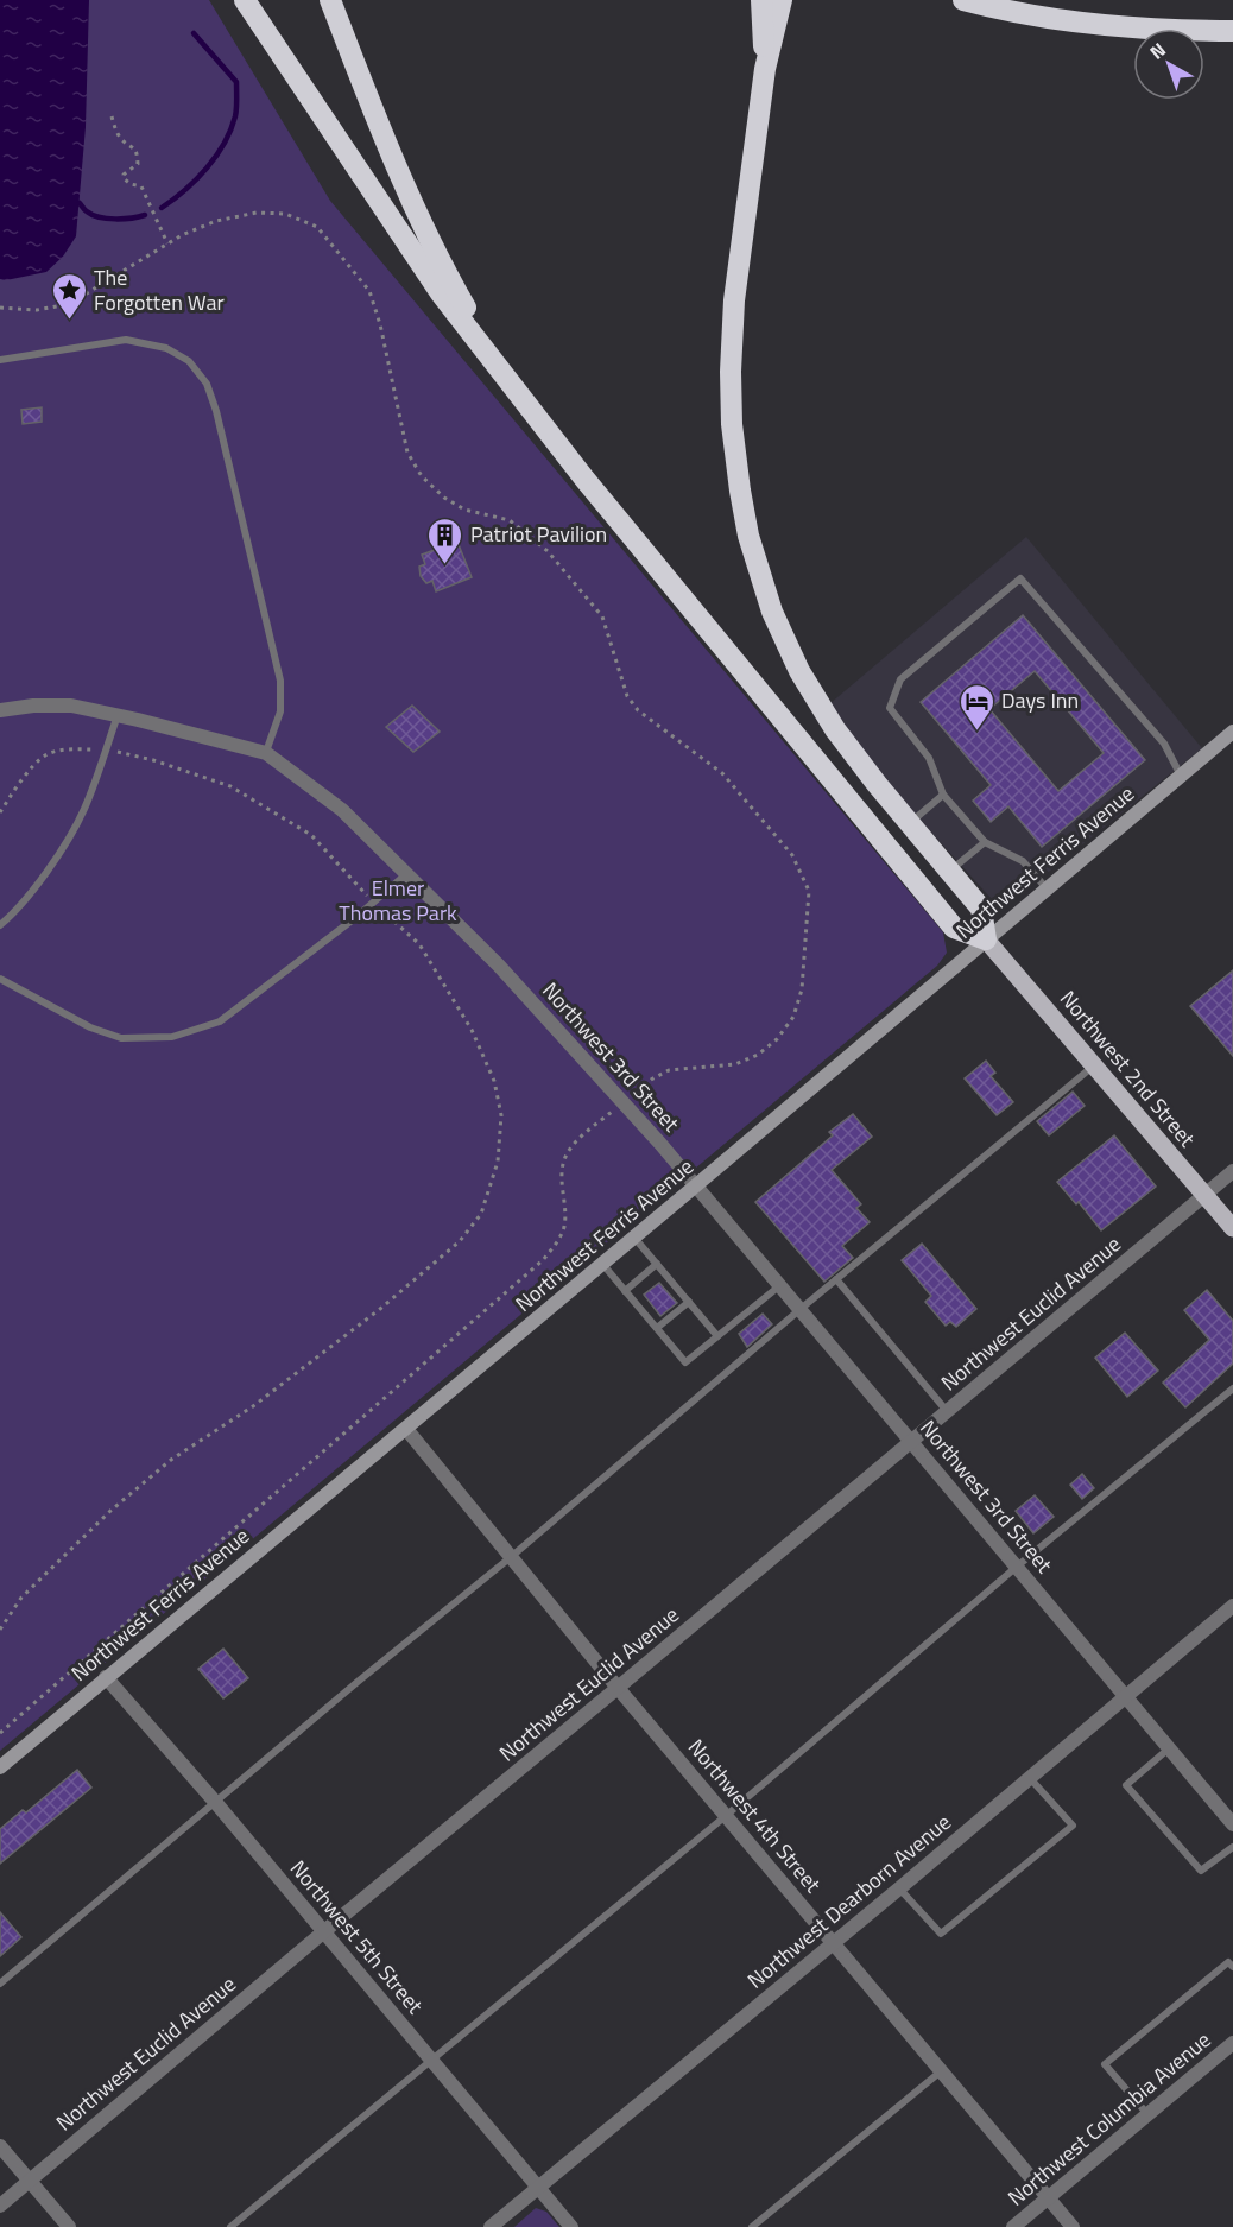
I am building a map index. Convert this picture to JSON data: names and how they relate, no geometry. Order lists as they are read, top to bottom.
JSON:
{
  "streets": {
    "main road": ["Northwest 2nd Street"],
    "street": [
      "Northwest Ferris Avenue",
      "Northwest 3rd Street",
      "Northwest Euclid Avenue",
      "Northwest 4th Street",
      "Northwest Dearborn Avenue",
      "Northwest 5th Street",
      "Northwest Columbia Avenue"
    ]
  },
  "crossings": [
    ["Northwest Ferris Avenue", "Northwest 3rd Street"],
    ["Northwest Ferris Avenue", "Northwest 2nd Street"],
    ["Northwest Ferris Avenue", "Northwest 4th Street"],
    ["Northwest Ferris Avenue", "Northwest 5th Street"],
    ["Northwest 3rd Street", "Northwest Euclid Avenue"],
    ["Northwest 3rd Street", "Northwest Dearborn Avenue"],
    ["Northwest 2nd Street", "Northwest Euclid Avenue"],
    ["Northwest Euclid Avenue", "Northwest 4th Street"],
    ["Northwest Euclid Avenue", "Northwest 5th Street"],
    ["Northwest 4th Street", "Northwest Dearborn Avenue"],
    ["Northwest 4th Street", "Northwest Columbia Avenue"],
    ["Northwest Dearborn Avenue", "Northwest 5th Street"]
  ],
  "parks": ["Elmer Thomas Park"],
  "places": {
    "place": ["The Forgotten War"],
    "building": ["Patriot Pavilion"],
    "hotel": ["Days Inn"]
  },
  "north": "top left"
}
